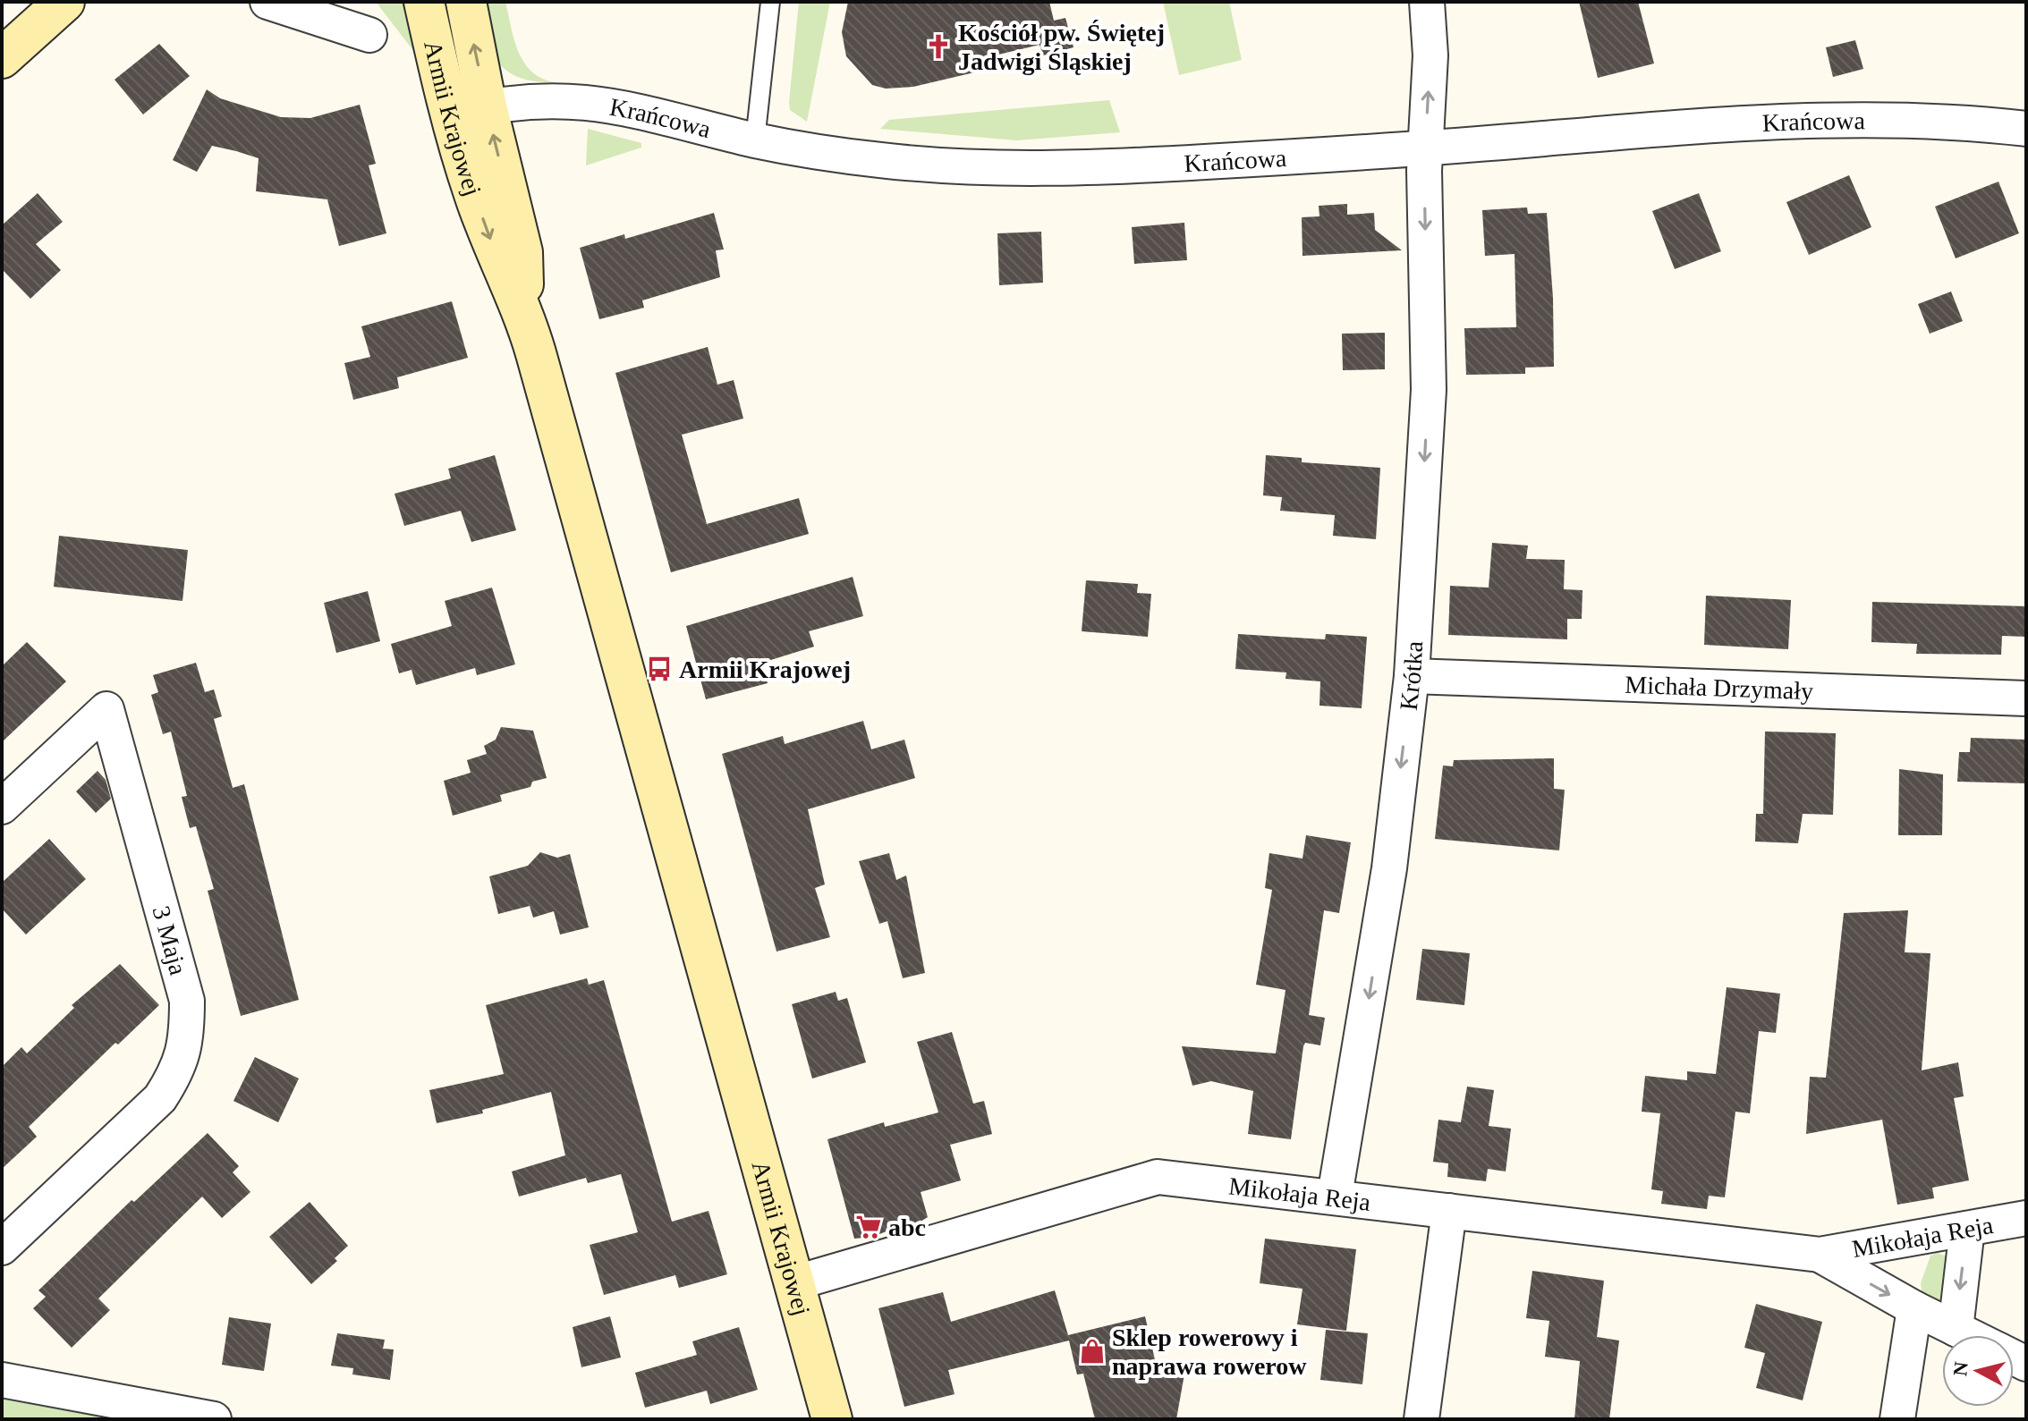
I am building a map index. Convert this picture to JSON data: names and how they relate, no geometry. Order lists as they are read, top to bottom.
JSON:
{
  "streets": {
    "main road": ["Armii Krajowej"],
    "street": [
      "Krańcowa",
      "Krótka",
      "Michała Drzymały",
      "3 Maja",
      "Mikołaja Reja"
    ]
  },
  "crossings": [
    ["Krańcowa", "Armii Krajowej"],
    ["Krańcowa", "Krótka"],
    ["Armii Krajowej", "Mikołaja Reja"],
    ["Krótka", "Michała Drzymały"],
    ["Krótka", "Mikołaja Reja"]
  ],
  "one_way": ["Krótka"],
  "places": {
    "church": ["Kościół pw. Świętej Jadwigi Śląskiej"],
    "bus stop": ["Armii Krajowej"],
    "supermarket": ["abc"],
    "shop": ["Sklep rowerowy i naprawa rowerow"]
  },
  "north": "left"
}
